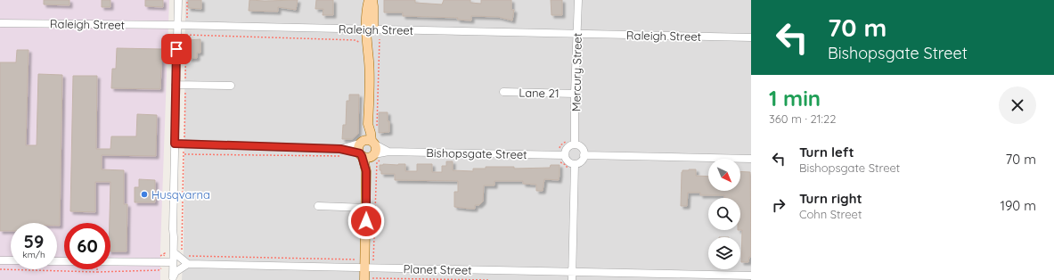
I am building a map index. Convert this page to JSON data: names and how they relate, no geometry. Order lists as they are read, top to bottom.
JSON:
{
  "streets": {
    "street": [
      "Raleigh Street",
      "Mercury Street",
      "Lane 21",
      "Bishopsgate Street",
      "Planet Street"
    ]
  },
  "crossings": [
    ["Raleigh Street", "Mercury Street"],
    ["Mercury Street", "Lane 21"],
    ["Mercury Street", "Bishopsgate Street"]
  ],
  "places": ["Husqvarna"],
  "north": "bottom right",
  "page": {
    "turn": ["70 m", "Bishopsgate Street"],
    "heading": ["1 min", "360 m · 21:22"],
    "list": [
      {
        "name": "Turn left",
        "note": "Bishopsgate Street",
        "value": "70 m"
      },
      {
        "name": "Turn right",
        "note": "Cohn Street",
        "value": "190 m"
      }
    ],
    "speed": "59 km/h",
    "limit": "60"
  }
}
